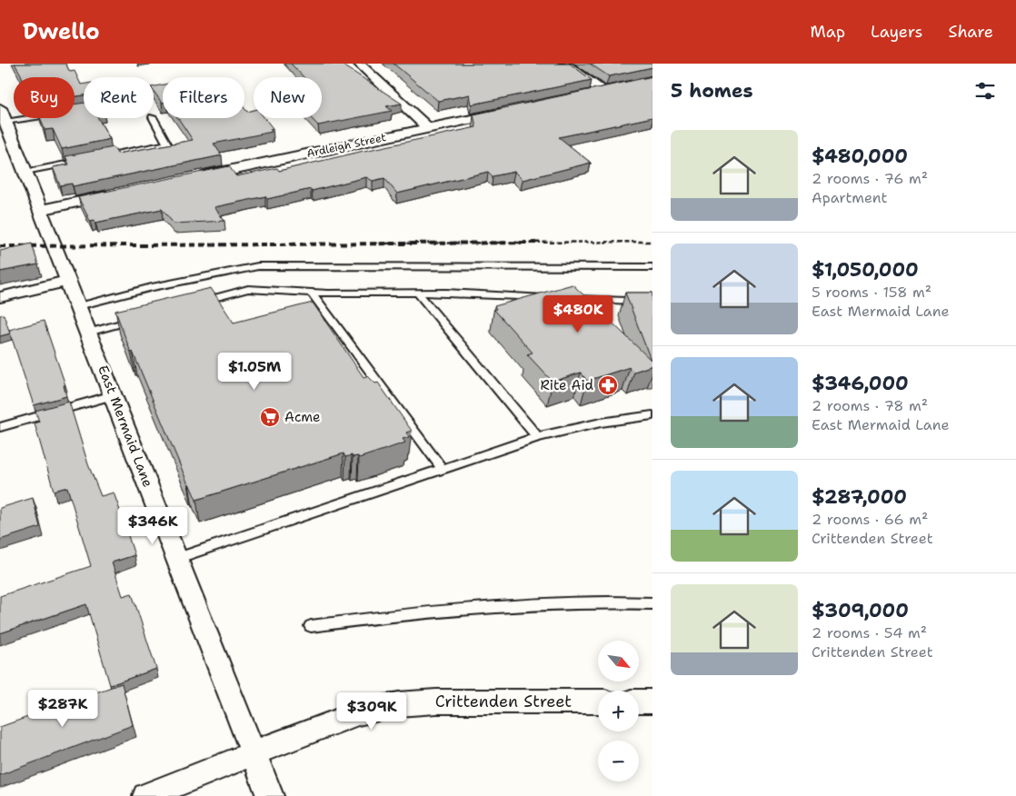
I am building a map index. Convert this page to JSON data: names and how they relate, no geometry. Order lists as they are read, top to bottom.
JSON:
{
  "streets": {
    "street": ["Ardleigh Street", "East Mermaid Lane", "Crittenden Street"]
  },
  "crossings": [
    ["East Mermaid Lane", "Crittenden Street"]
  ],
  "places": {
    "pharmacy": ["Rite Aid"],
    "supermarket": ["Acme"]
  },
  "north": "bottom right",
  "page": {
    "header": "Dwello",
    "nav": ["Map", "Layers", "Share"],
    "heading": "5 homes",
    "chip": [
      "Buy",
      "Rent",
      "Filters",
      "New"
    ],
    "list": [
      {
        "name": "$480,000",
        "note": "2 rooms · 76 m² · Apartment"
      },
      {
        "name": "$1,050,000",
        "note": "5 rooms · 158 m² · East Mermaid Lane"
      },
      {
        "name": "$346,000",
        "note": "2 rooms · 78 m² · East Mermaid Lane"
      },
      {
        "name": "$287,000",
        "note": "2 rooms · 66 m² · Crittenden Street"
      },
      {
        "name": "$309,000",
        "note": "2 rooms · 54 m² · Crittenden Street"
      }
    ],
    "price": [
      "$480K",
      "$1.05M",
      "$346K",
      "$287K",
      "$309K"
    ],
    "map_buttons": ["+", "−"]
  }
}
